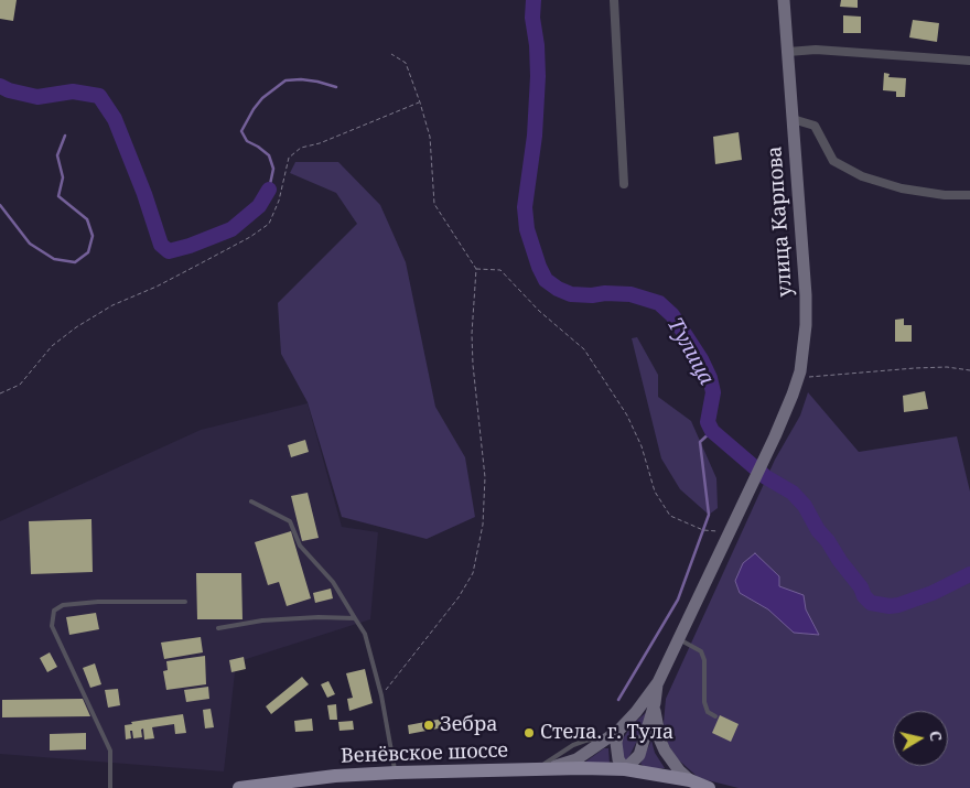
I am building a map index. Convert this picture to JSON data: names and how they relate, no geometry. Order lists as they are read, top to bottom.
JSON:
{
  "streets": {
    "main road": ["улица Карпова", "Венёвское шоссе"]
  },
  "water": ["Тулица"],
  "places": ["Зебра", "Стела. г. Тула"],
  "north": "right"
}
